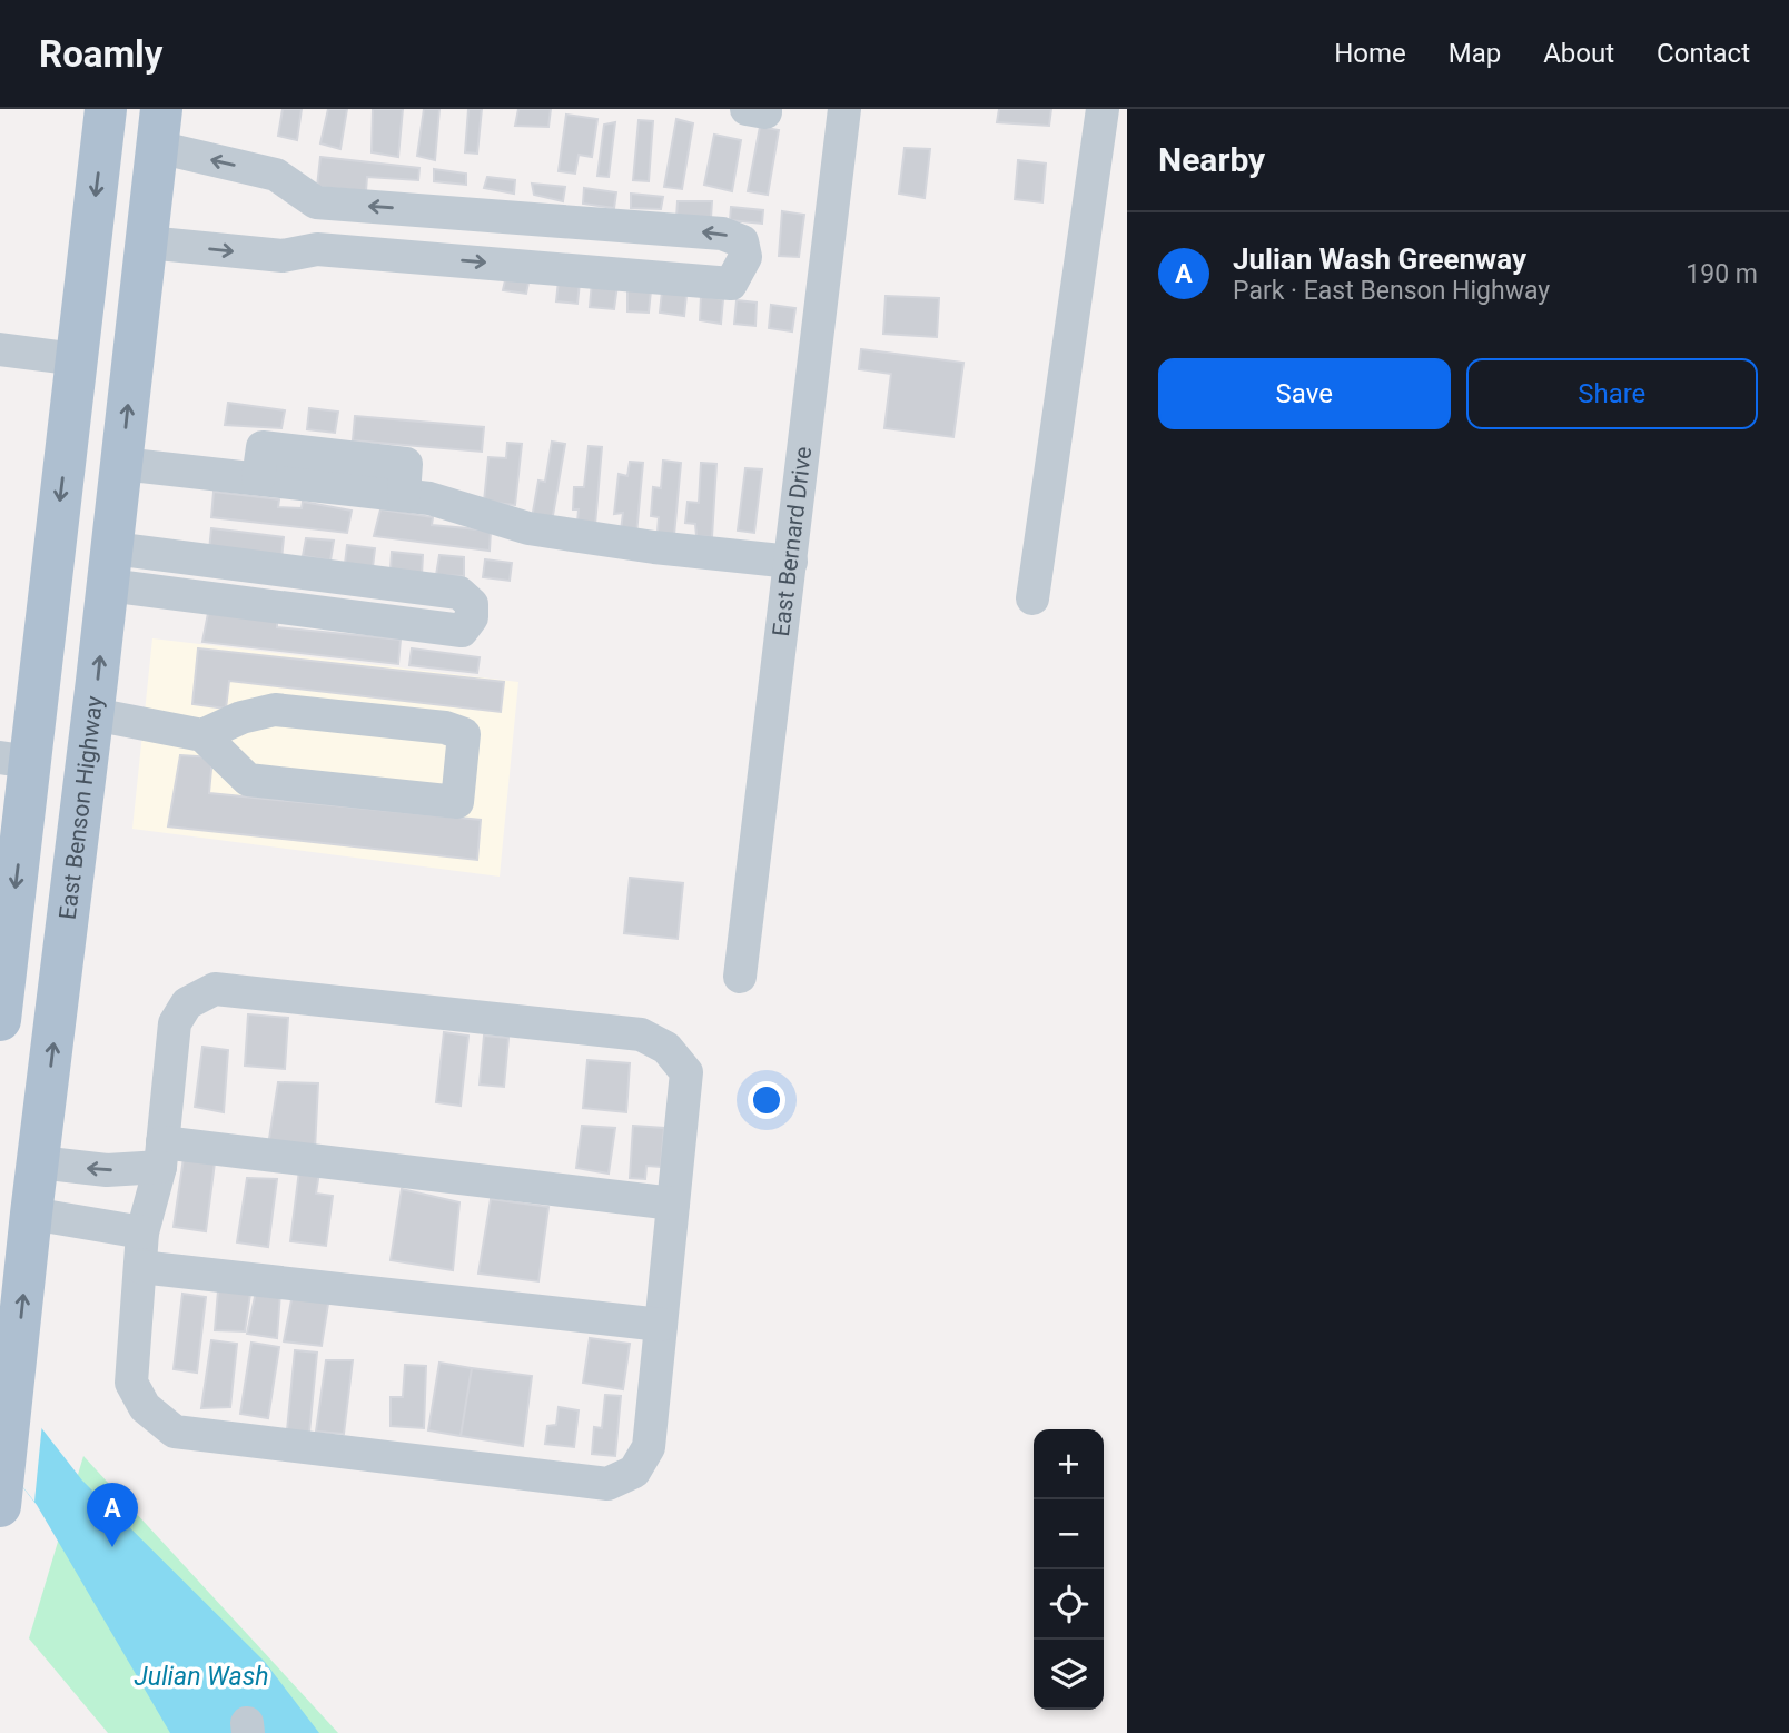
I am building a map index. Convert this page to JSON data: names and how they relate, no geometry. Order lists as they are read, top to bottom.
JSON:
{
  "streets": {
    "main road": ["East Benson Highway"],
    "street": ["East Bernard Drive"]
  },
  "water": ["Julian Wash"],
  "page": {
    "header": "Roamly",
    "nav": [
      "Home",
      "Map",
      "About",
      "Contact"
    ],
    "heading": "Nearby",
    "list": [
      {
        "mark": "A",
        "name": "Julian Wash Greenway",
        "note": "Park · East Benson Highway",
        "value": "190 m"
      }
    ],
    "buttons": ["Save", "Share"],
    "map_buttons": ["+", "−"],
    "pins": "A"
  }
}
